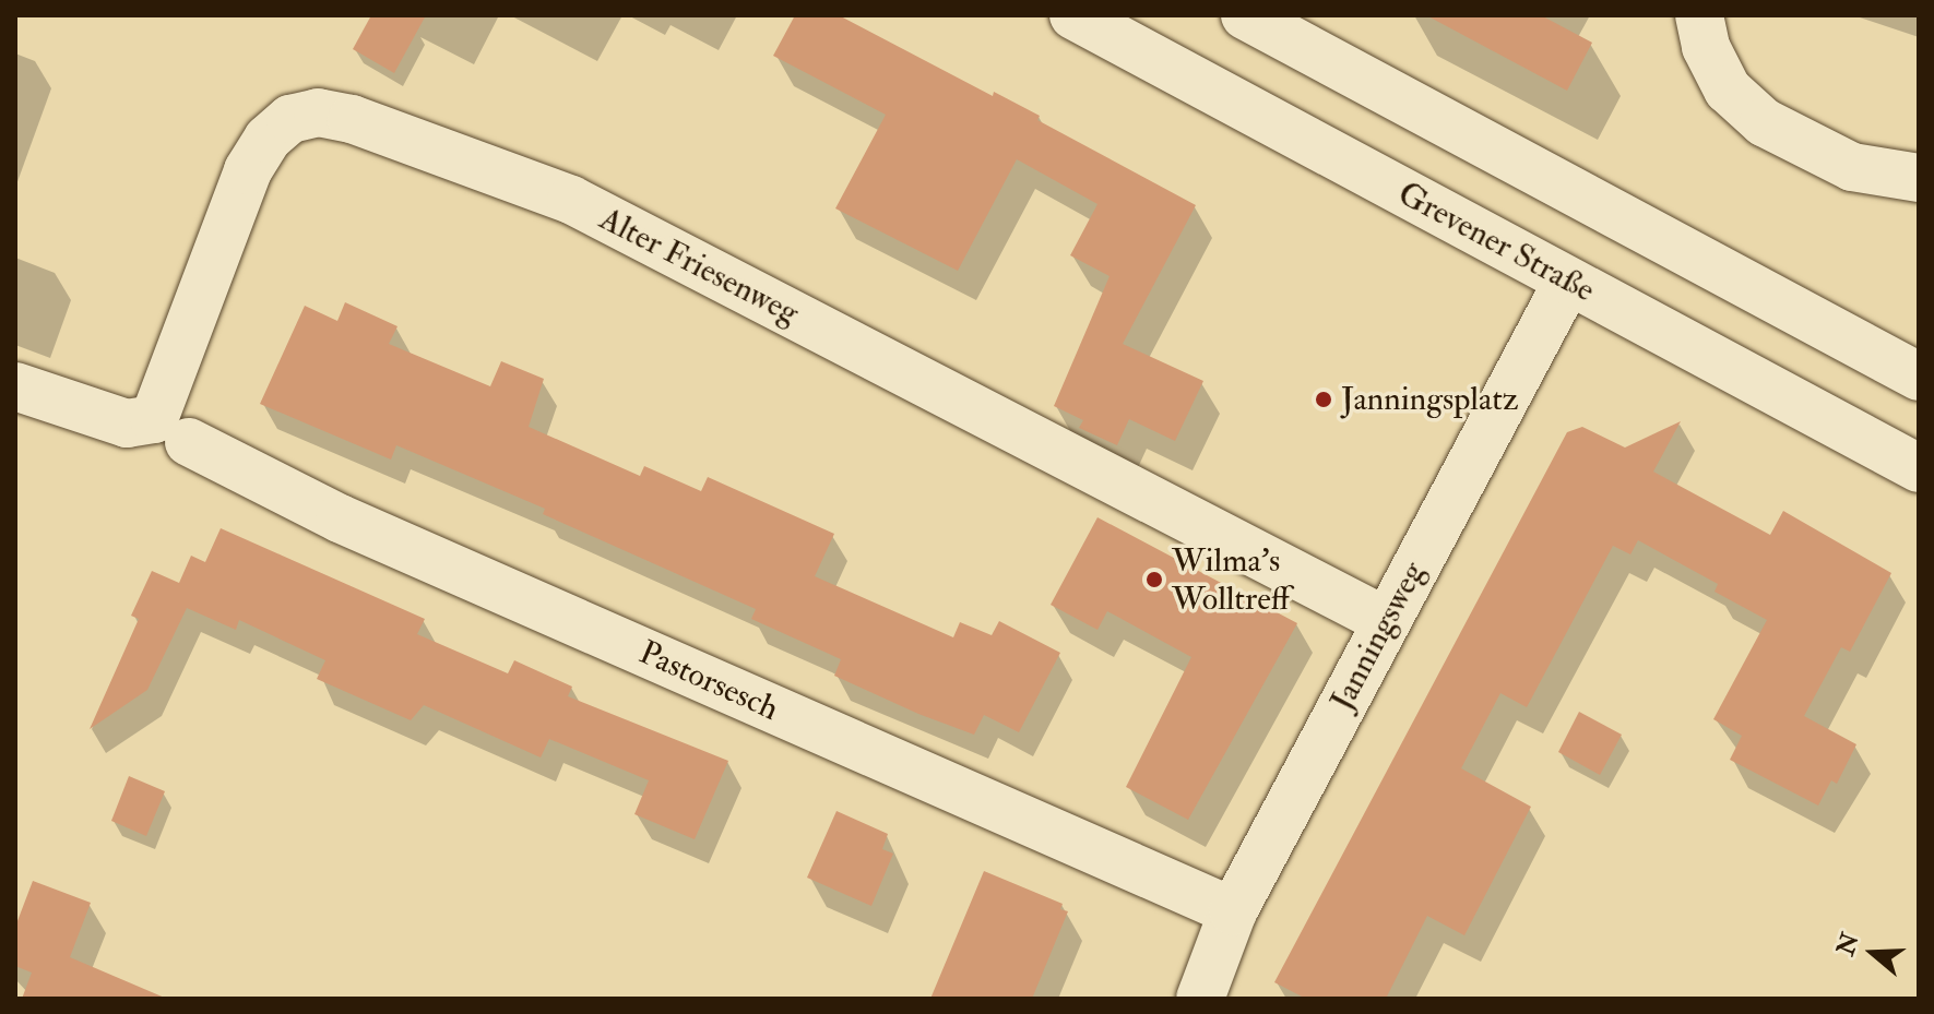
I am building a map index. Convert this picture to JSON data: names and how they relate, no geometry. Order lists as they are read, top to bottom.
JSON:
{
  "streets": {
    "street": [
      "Grevener Straße",
      "Alter Friesenweg",
      "Janningsweg",
      "Pastorsesch"
    ]
  },
  "crossings": [
    ["Grevener Straße", "Janningsweg"],
    ["Alter Friesenweg", "Janningsweg"],
    ["Alter Friesenweg", "Pastorsesch"],
    ["Janningsweg", "Pastorsesch"]
  ],
  "places": ["Janningsplatz", "Wilma's Wolltreff"],
  "north": "left"
}
